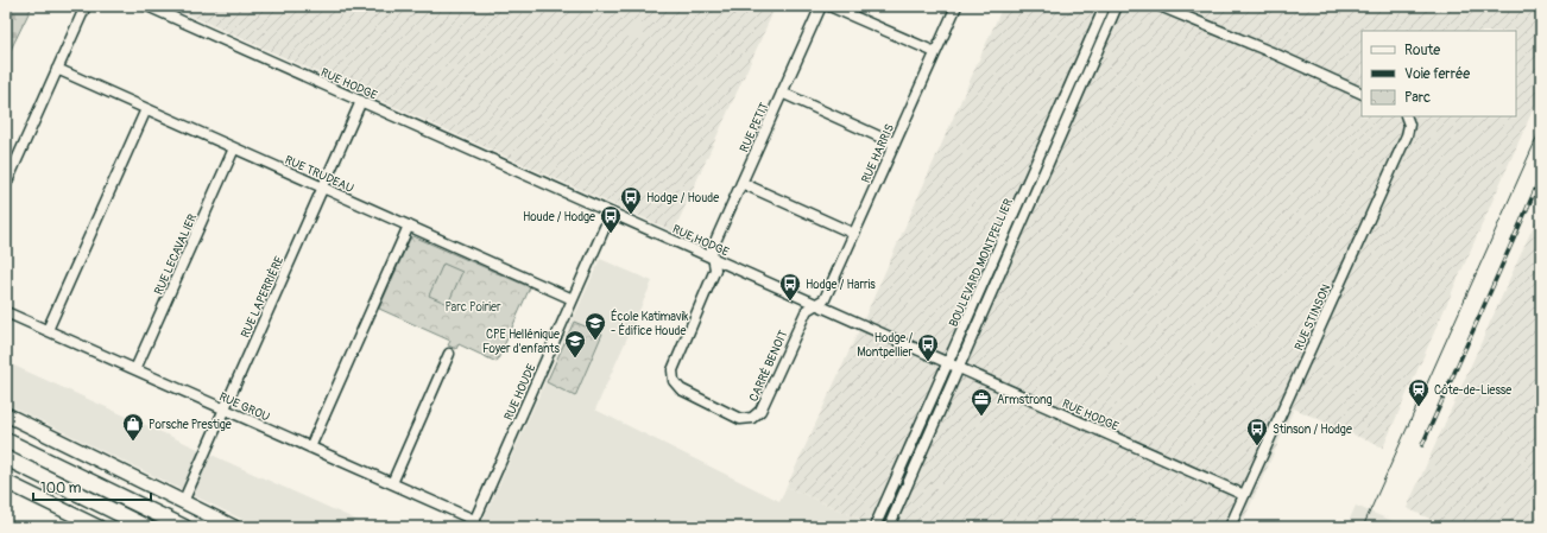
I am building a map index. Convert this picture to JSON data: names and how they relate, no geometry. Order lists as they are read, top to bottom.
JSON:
{
  "streets": {
    "street": [
      "RUE HODGE",
      "RUE PETIT",
      "RUE HARRIS",
      "RUE TRUDEAU",
      "RUE LECAVALIER",
      "BOULEVARD MONTPELLIER",
      "RUE LAPERRIÈRE",
      "RUE STINSON",
      "CARRÉ BENOIT",
      "RUE HOUDE",
      "RUE GROU"
    ]
  },
  "crossings": [
    ["RUE HODGE", "RUE PETIT"],
    ["RUE HODGE", "RUE HARRIS"],
    ["RUE HODGE", "BOULEVARD MONTPELLIER"],
    ["RUE HODGE", "RUE LAPERRIÈRE"],
    ["RUE HODGE", "RUE STINSON"],
    ["RUE HODGE", "CARRÉ BENOIT"],
    ["RUE HODGE", "RUE HOUDE"],
    ["RUE PETIT", "CARRÉ BENOIT"],
    ["RUE HARRIS", "CARRÉ BENOIT"],
    ["RUE TRUDEAU", "RUE LECAVALIER"],
    ["RUE TRUDEAU", "RUE LAPERRIÈRE"],
    ["RUE TRUDEAU", "RUE HOUDE"],
    ["RUE LECAVALIER", "RUE GROU"],
    ["RUE LAPERRIÈRE", "RUE GROU"],
    ["RUE HOUDE", "RUE GROU"]
  ],
  "parks": ["Parc Poirier"],
  "places": {
    "bus stop": [
      "Hodge / Houde",
      "Houde / Hodge",
      "Hodge / Harris",
      "Hodge / Montpellier",
      "Stinson / Hodge"
    ],
    "school or university": ["École Katimavik - Édifice Houde", "CPE Hellénique Foyer d'enfants"],
    "station": ["Côte-de-Liesse"],
    "office": ["Armstrong"],
    "shop": ["Porsche Prestige"]
  },
  "legend": ["Route", "Voie ferrée", "Parc"],
  "scale_bar": "100 m"
}
